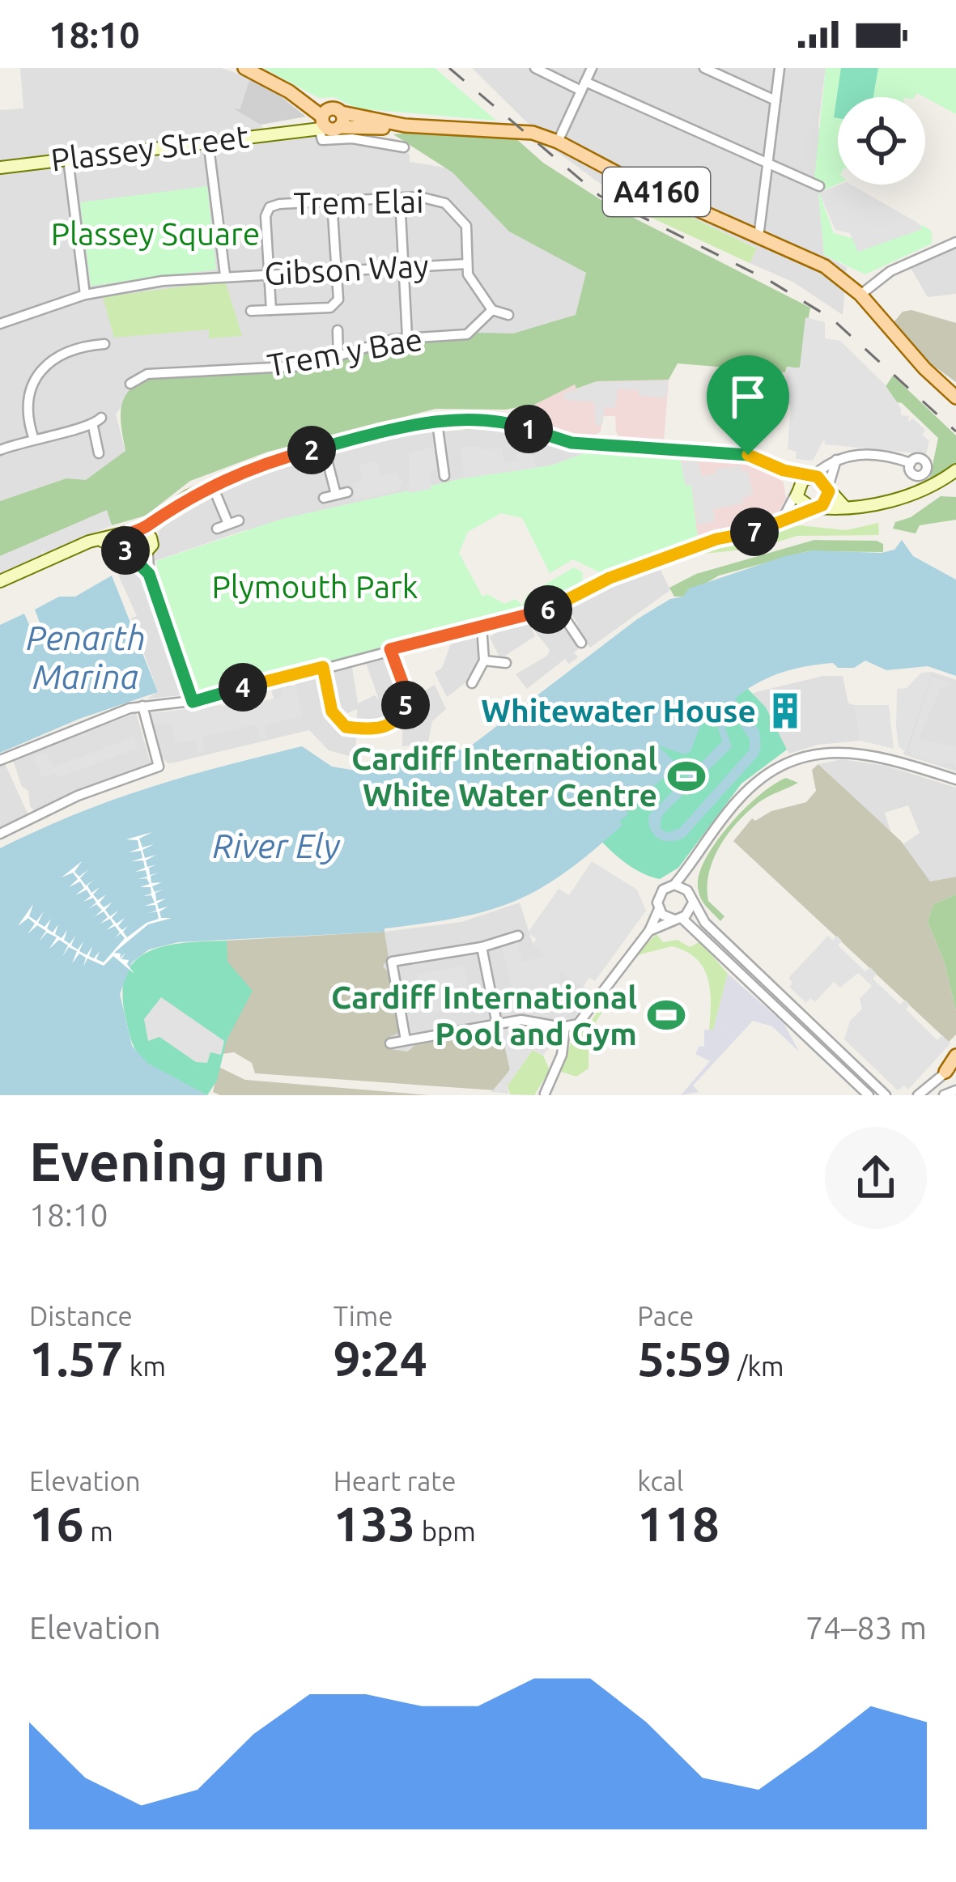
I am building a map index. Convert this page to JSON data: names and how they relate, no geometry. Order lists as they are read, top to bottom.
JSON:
{
  "streets": {
    "main road": ["A4160"],
    "street": [
      "Plassey Street",
      "Trem Elai",
      "Gibson Way",
      "Trem y Bae"
    ]
  },
  "crossings": [
    ["Plassey Street", "A4160"],
    ["Trem Elai", "Gibson Way"]
  ],
  "water": ["Penarth Marina", "River Ely"],
  "parks": ["Plassey Square", "Plymouth Park"],
  "places": {
    "building": ["Whitewater House"],
    "sports": ["Cardiff International White Water Centre", "Cardiff International Pool and Gym"]
  },
  "page": {
    "status": "18:10",
    "pins": [
      "1",
      "2",
      "7",
      "3",
      "6",
      "4",
      "5"
    ],
    "heading": ["Evening run", "18:10"],
    "stats": [
      ["Distance", "1.57 km"],
      ["Time", "9:24"],
      ["Pace", "5:59 /km"],
      ["Elevation", "16 m"],
      ["Heart rate", "133 bpm"],
      ["kcal", "118"]
    ],
    "chart": ["Elevation", "74–83 m"]
  }
}
